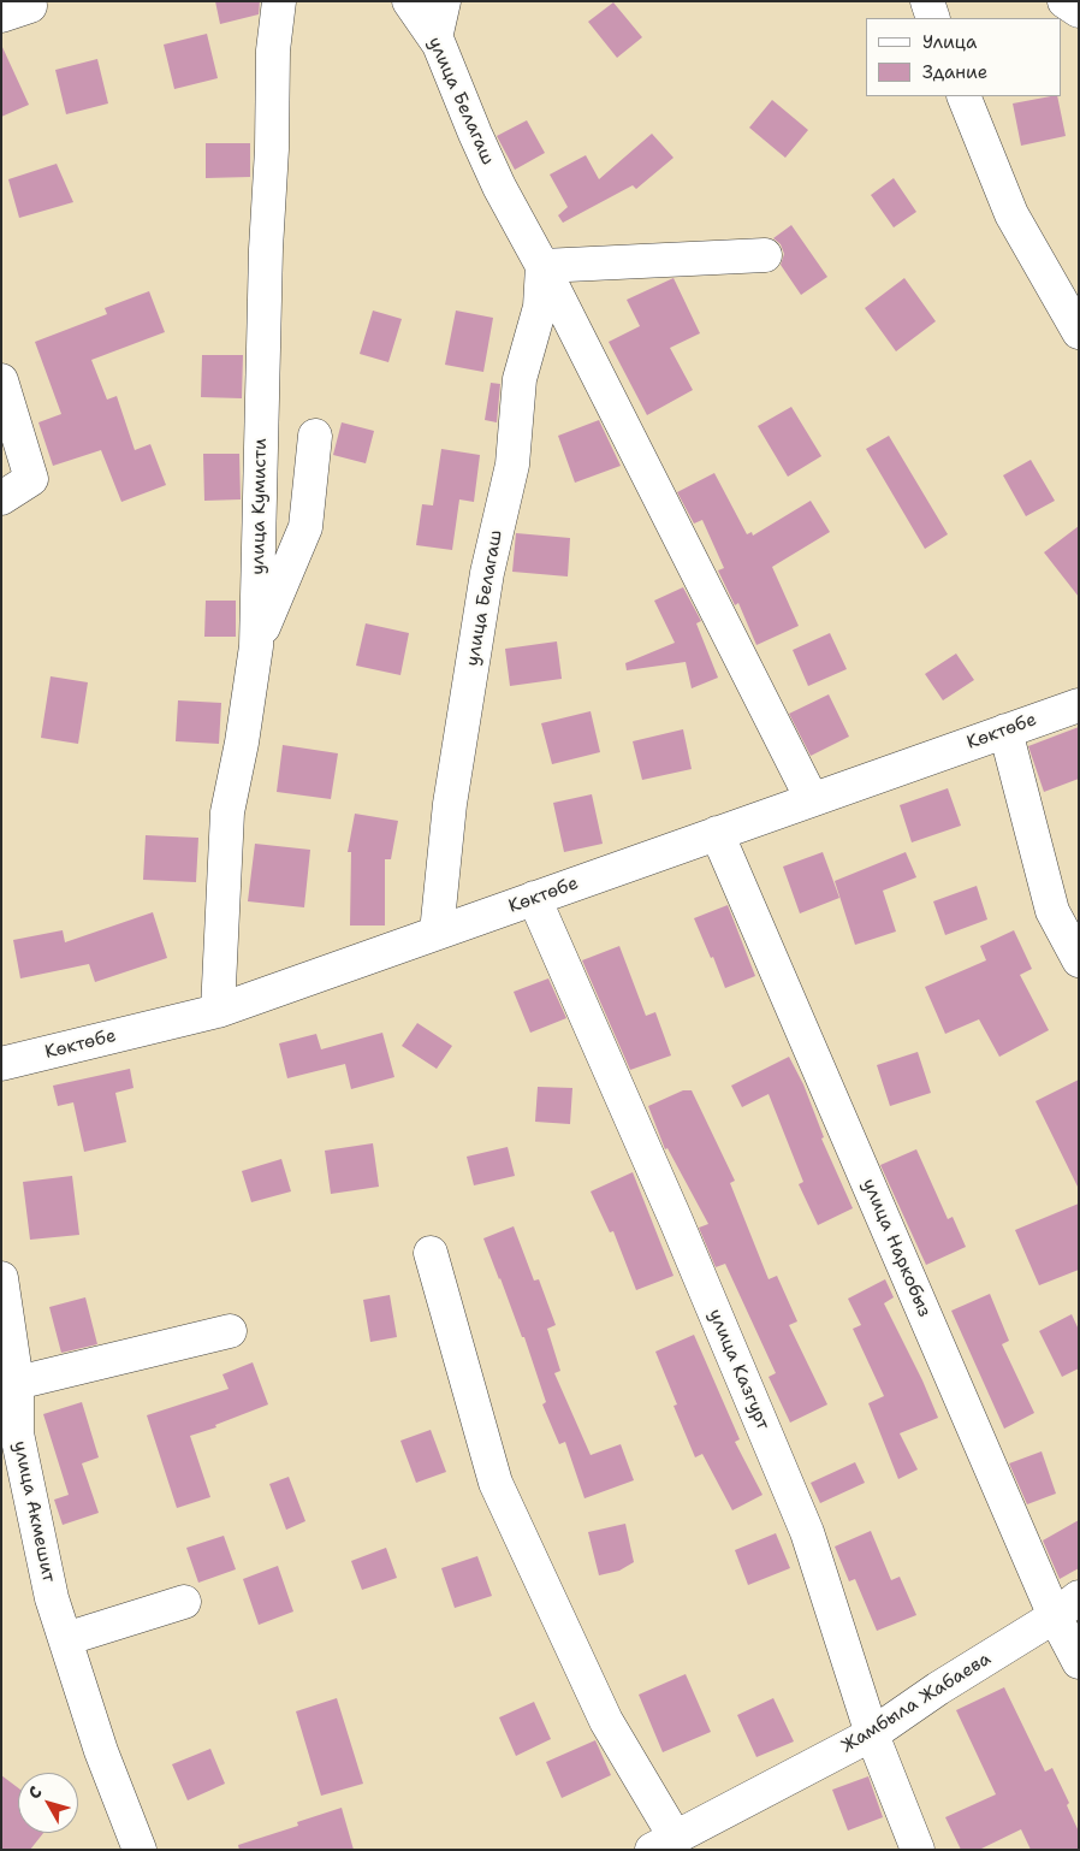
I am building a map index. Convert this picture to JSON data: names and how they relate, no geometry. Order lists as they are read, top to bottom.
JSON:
{
  "streets": {
    "street": [
      "улица Белагаш",
      "улица Кумисти",
      "Көктөбе",
      "улица Наркобыз",
      "улица Казгурт",
      "улица Акмешит",
      "Жамбыла Жабаева"
    ]
  },
  "crossings": [
    ["улица Белагаш", "Көктөбе"],
    ["улица Кумисти", "Көктөбе"],
    ["Көктөбе", "улица Наркобыз"],
    ["Көктөбе", "улица Казгурт"],
    ["улица Наркобыз", "Жамбыла Жабаева"],
    ["улица Казгурт", "Жамбыла Жабаева"]
  ],
  "legend": ["Улица", "Здание"],
  "north": "top left"
}
